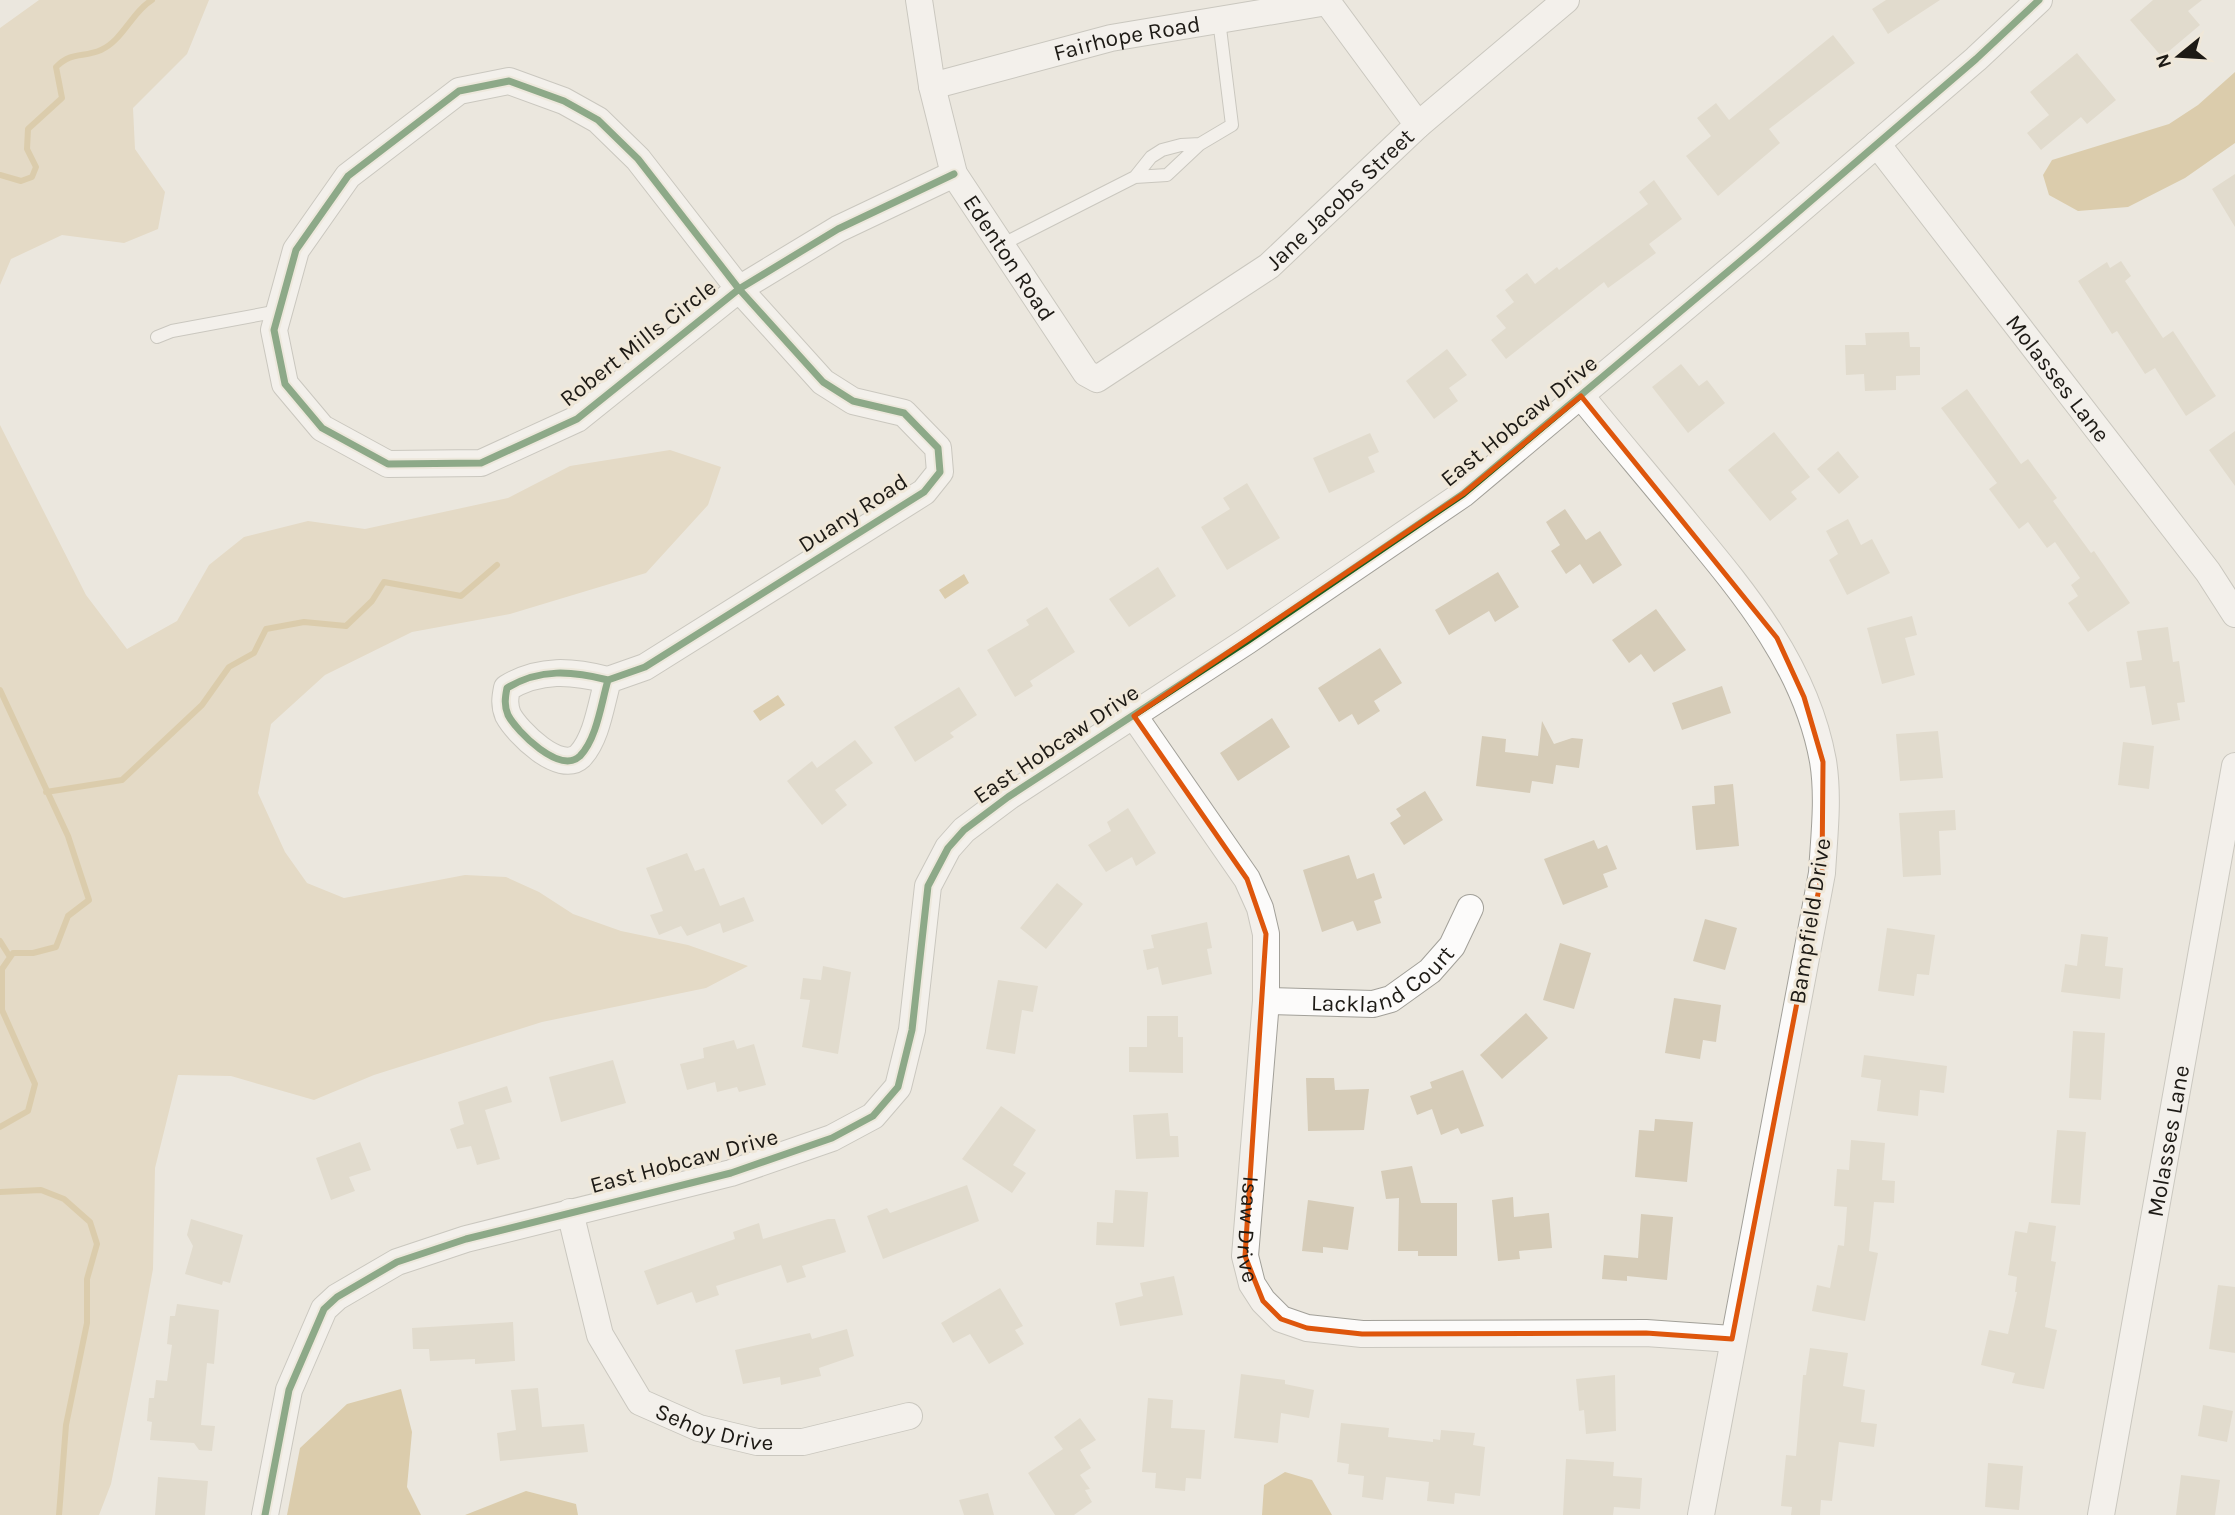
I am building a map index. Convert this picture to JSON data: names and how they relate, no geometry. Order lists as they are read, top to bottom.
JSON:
{
  "streets": {
    "street": [
      "Fairhope Road",
      "Jane Jacobs Street",
      "Edenton Road",
      "Robert Mills Circle",
      "Molasses Lane",
      "East Hobcaw Drive",
      "Duany Road",
      "Bampfield Drive",
      "Lackland Court",
      "Isaw Drive",
      "Sehoy Drive"
    ]
  },
  "crossings": [
    ["Fairhope Road", "Edenton Road"],
    ["Jane Jacobs Street", "Edenton Road"],
    ["Edenton Road", "Robert Mills Circle"],
    ["Robert Mills Circle", "Duany Road"],
    ["Molasses Lane", "East Hobcaw Drive"],
    ["East Hobcaw Drive", "Bampfield Drive"],
    ["East Hobcaw Drive", "Isaw Drive"],
    ["East Hobcaw Drive", "Sehoy Drive"],
    ["Bampfield Drive", "Isaw Drive"],
    ["Lackland Court", "Isaw Drive"]
  ],
  "north": "left"
}
